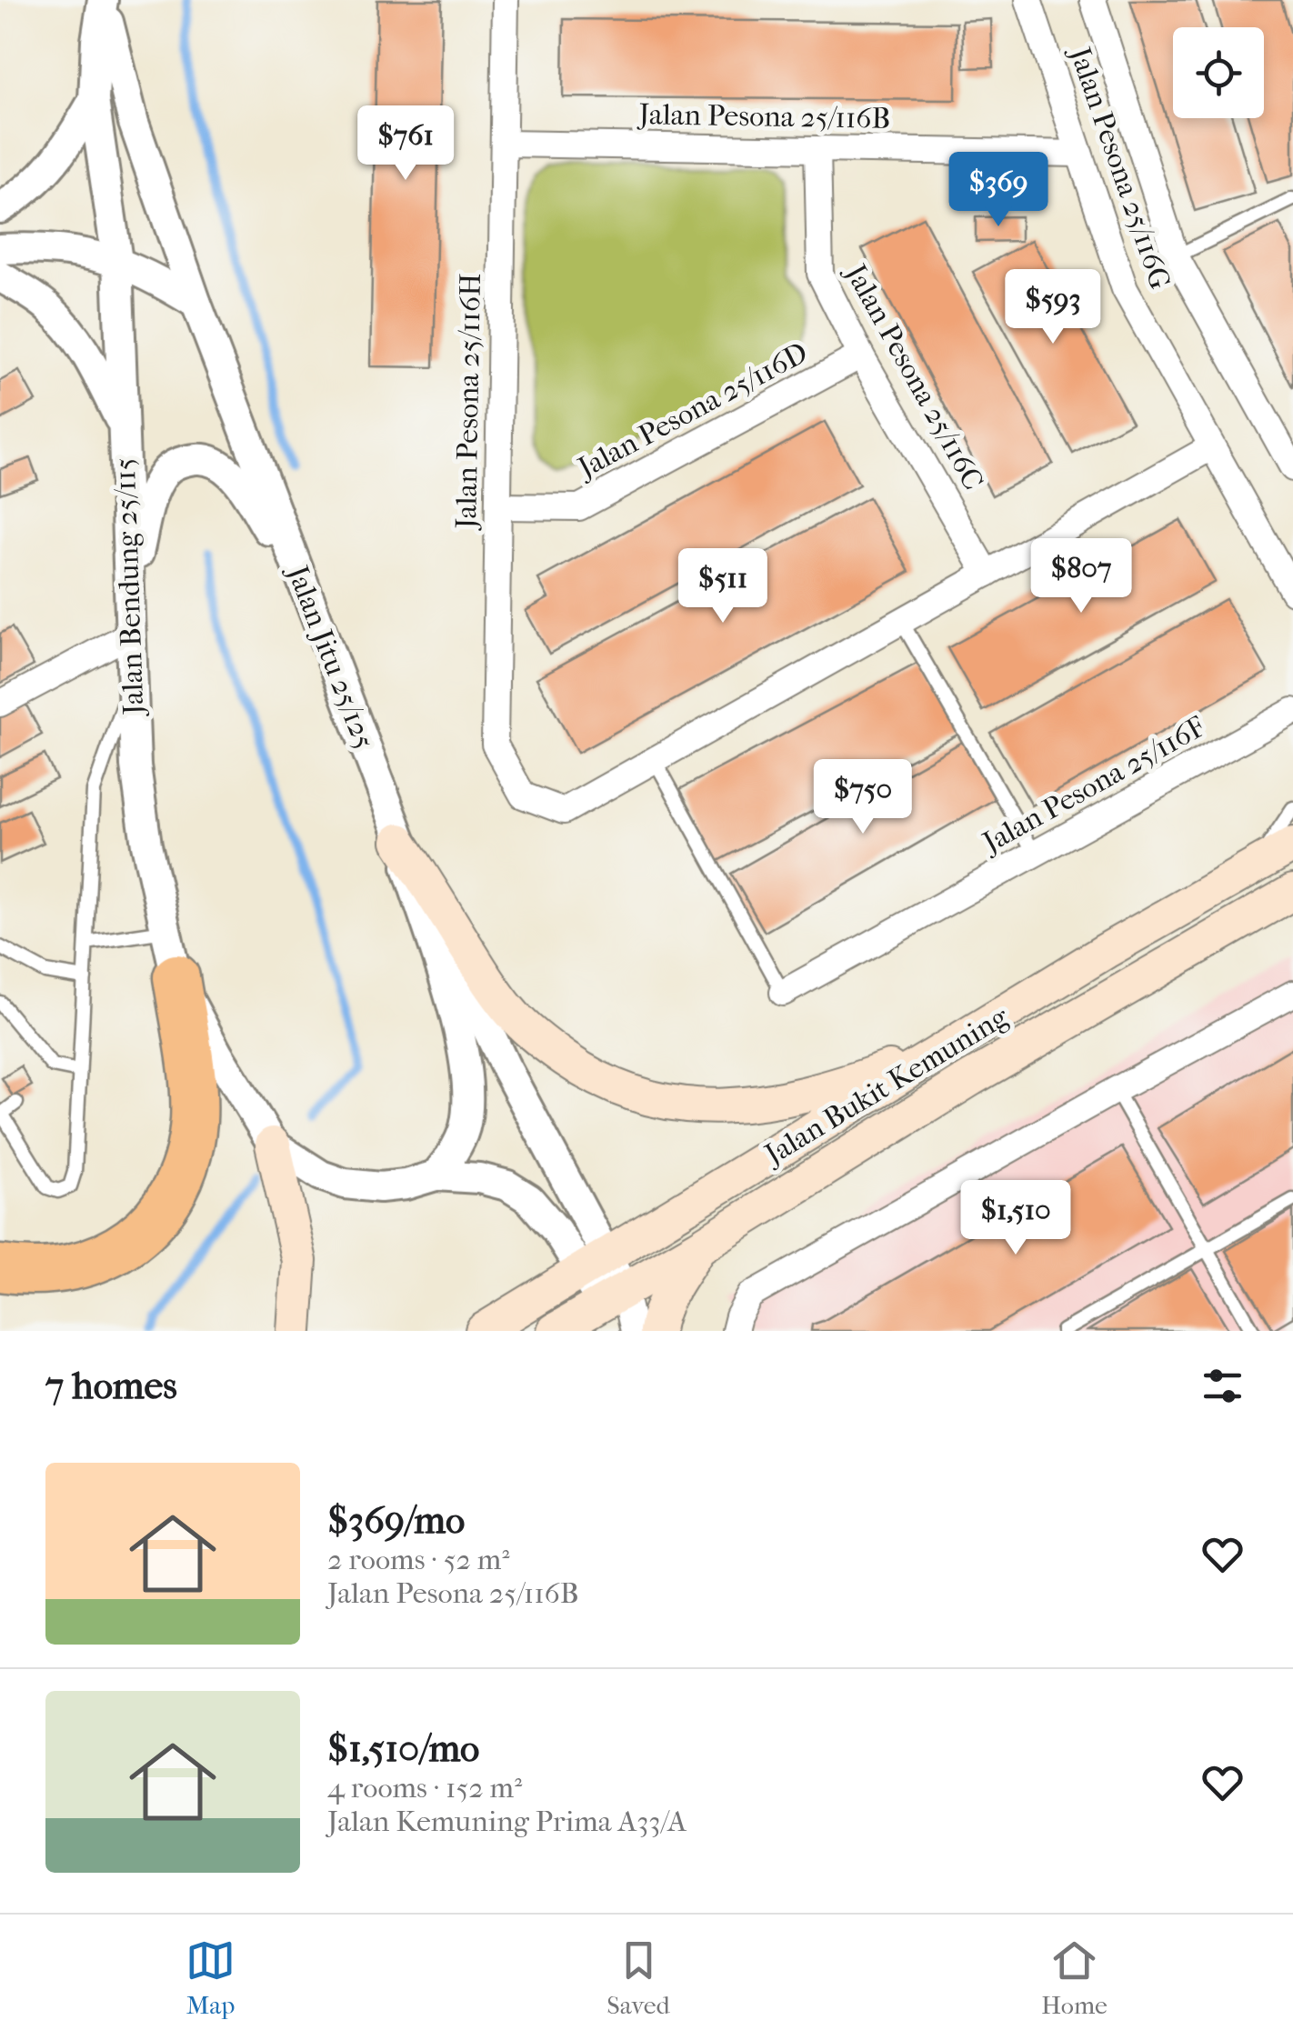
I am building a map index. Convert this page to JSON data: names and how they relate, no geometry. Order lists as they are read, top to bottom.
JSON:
{
  "streets": {
    "main road": ["Jalan Bukit Kemuning"],
    "street": [
      "Jalan Pesona 25/116B",
      "Jalan Pesona 25/116G",
      "Jalan Pesona 25/116C",
      "Jalan Pesona 25/116H",
      "Jalan Pesona 25/116D",
      "Jalan Bendung 25/115",
      "Jalan Jitu 25/125",
      "Jalan Pesona 25/116F"
    ]
  },
  "crossings": [
    ["Jalan Pesona 25/116B", "Jalan Pesona 25/116G"],
    ["Jalan Pesona 25/116B", "Jalan Pesona 25/116C"],
    ["Jalan Pesona 25/116B", "Jalan Pesona 25/116H"],
    ["Jalan Pesona 25/116C", "Jalan Pesona 25/116D"],
    ["Jalan Pesona 25/116H", "Jalan Pesona 25/116D"],
    ["Jalan Bendung 25/115", "Jalan Jitu 25/125"],
    ["Jalan Jitu 25/125", "Jalan Bukit Kemuning"]
  ],
  "page": {
    "price": [
      "$761",
      "$369",
      "$593",
      "$807",
      "$511",
      "$750",
      "$1,510"
    ],
    "heading": "7 homes",
    "list": [
      {
        "name": "$369/mo",
        "note": "2 rooms · 52 m² · Jalan Pesona 25/116B"
      },
      {
        "name": "$1,510/mo",
        "note": "4 rooms · 152 m² · Jalan Kemuning Prima A33/A"
      }
    ],
    "tabs": ["Map", "Saved", "Home"]
  }
}
